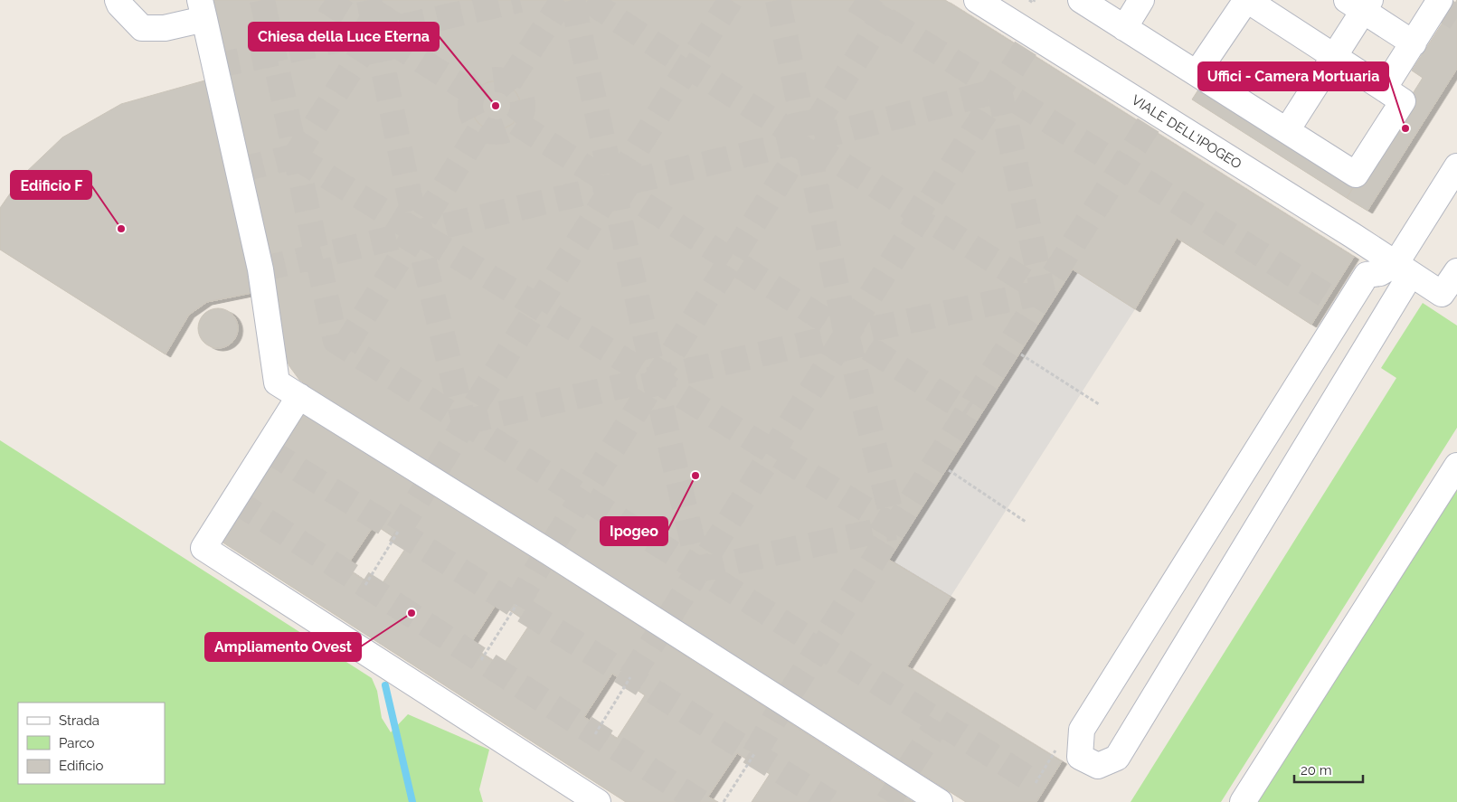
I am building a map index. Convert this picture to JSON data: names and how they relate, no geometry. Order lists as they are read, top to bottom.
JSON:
{
  "streets": {
    "lane": ["VIALE DELL'IPOGEO"]
  },
  "places": [
    "Chiesa della Luce Eterna",
    "Uffici - Camera Mortuaria",
    "Edificio F",
    "Ipogeo",
    "Ampliamento Ovest"
  ],
  "legend": ["Strada", "Parco", "Edificio"],
  "scale_bar": "20 m"
}
